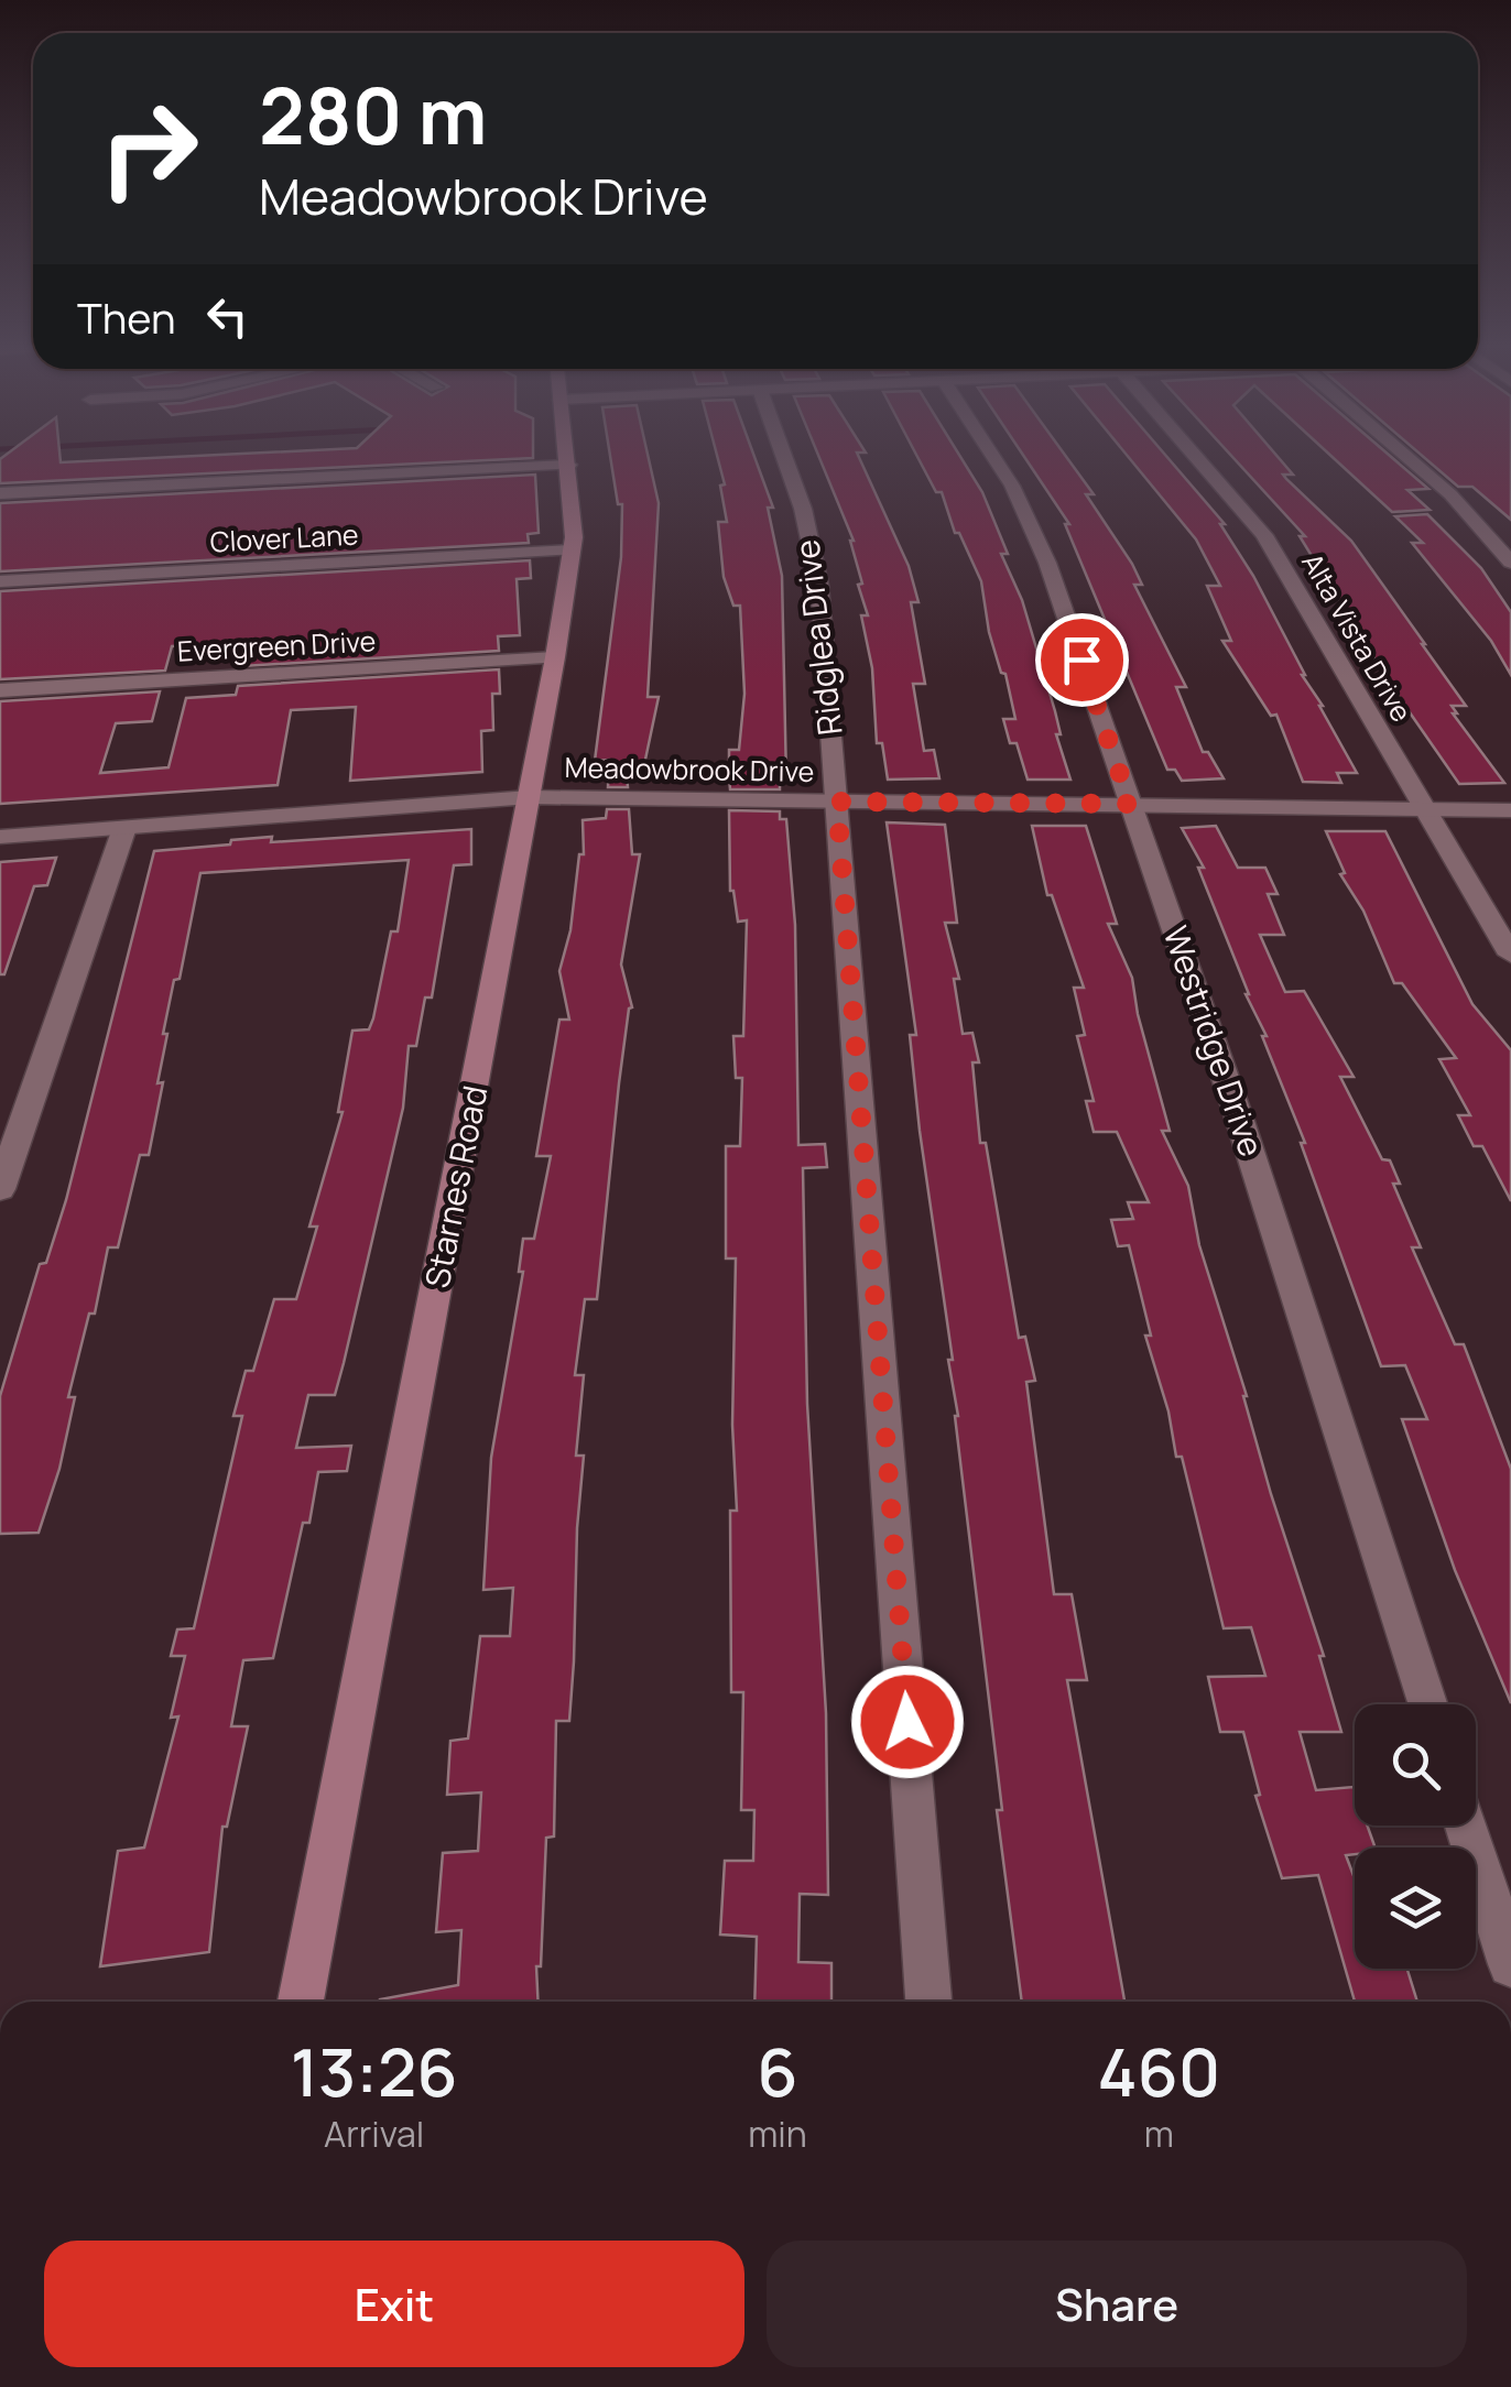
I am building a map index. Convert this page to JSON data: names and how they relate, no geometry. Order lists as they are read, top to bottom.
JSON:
{
  "streets": {
    "main road": ["Starnes Road"],
    "street": [
      "Clover Lane",
      "Ridglea Drive",
      "Alta Vista Drive",
      "Evergreen Drive",
      "Meadowbrook Drive",
      "Westridge Drive"
    ]
  },
  "crossings": [
    ["Clover Lane", "Starnes Road"],
    ["Ridglea Drive", "Meadowbrook Drive"],
    ["Alta Vista Drive", "Meadowbrook Drive"],
    ["Evergreen Drive", "Starnes Road"],
    ["Meadowbrook Drive", "Westridge Drive"],
    ["Meadowbrook Drive", "Starnes Road"]
  ],
  "page": {
    "turn": ["280 m", "Meadowbrook Drive"],
    "then": "Then",
    "eta": [
      "13:26",
      "Arrival",
      "6",
      "min",
      "460",
      "m"
    ],
    "buttons": ["Exit", "Share"]
  }
}
